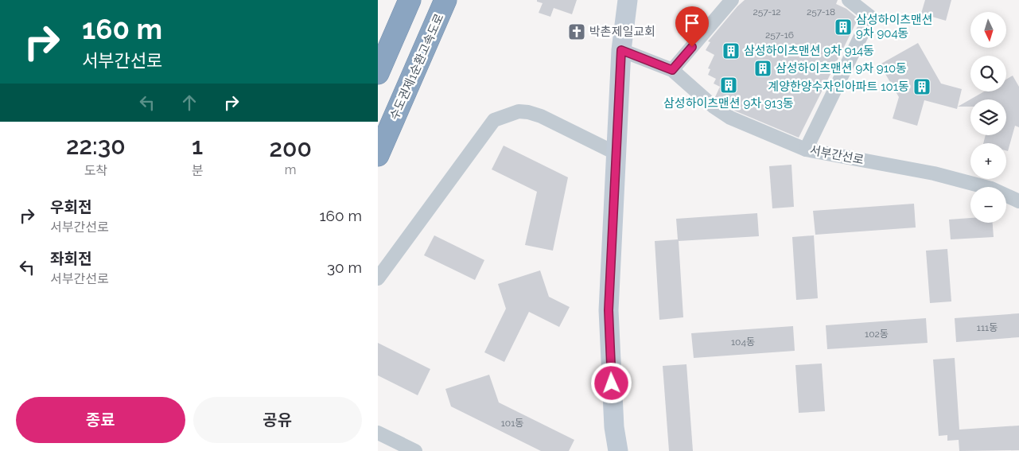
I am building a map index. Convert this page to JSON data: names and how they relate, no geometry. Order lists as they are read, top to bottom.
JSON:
{
  "streets": {
    "highway": ["수도권제1순환고속도로"],
    "street": ["서부간선로"]
  },
  "places": {
    "building": [
      "삼성하이츠맨션 9차 904동",
      "삼성하이츠맨션 9차 914동",
      "삼성하이츠맨션 9차 910동",
      "삼성하이츠맨션 9차 913동",
      "계양한양수자인아파트 101동"
    ],
    "church": ["박촌제일교회"]
  },
  "house_numbers": [
    "257-12",
    "257-18",
    "257-16",
    "111동",
    "102동",
    "104동",
    "101동"
  ],
  "north": "bottom",
  "page": {
    "turn": ["160 m", "서부간선로"],
    "map_buttons": ["+", "−"],
    "eta": [
      "22:30",
      "도착",
      "1",
      "분",
      "200",
      "m"
    ],
    "list": [
      {
        "name": "우회전",
        "note": "서부간선로",
        "value": "160 m"
      },
      {
        "name": "좌회전",
        "note": "서부간선로",
        "value": "30 m"
      }
    ],
    "buttons": ["종료", "공유"]
  }
}
